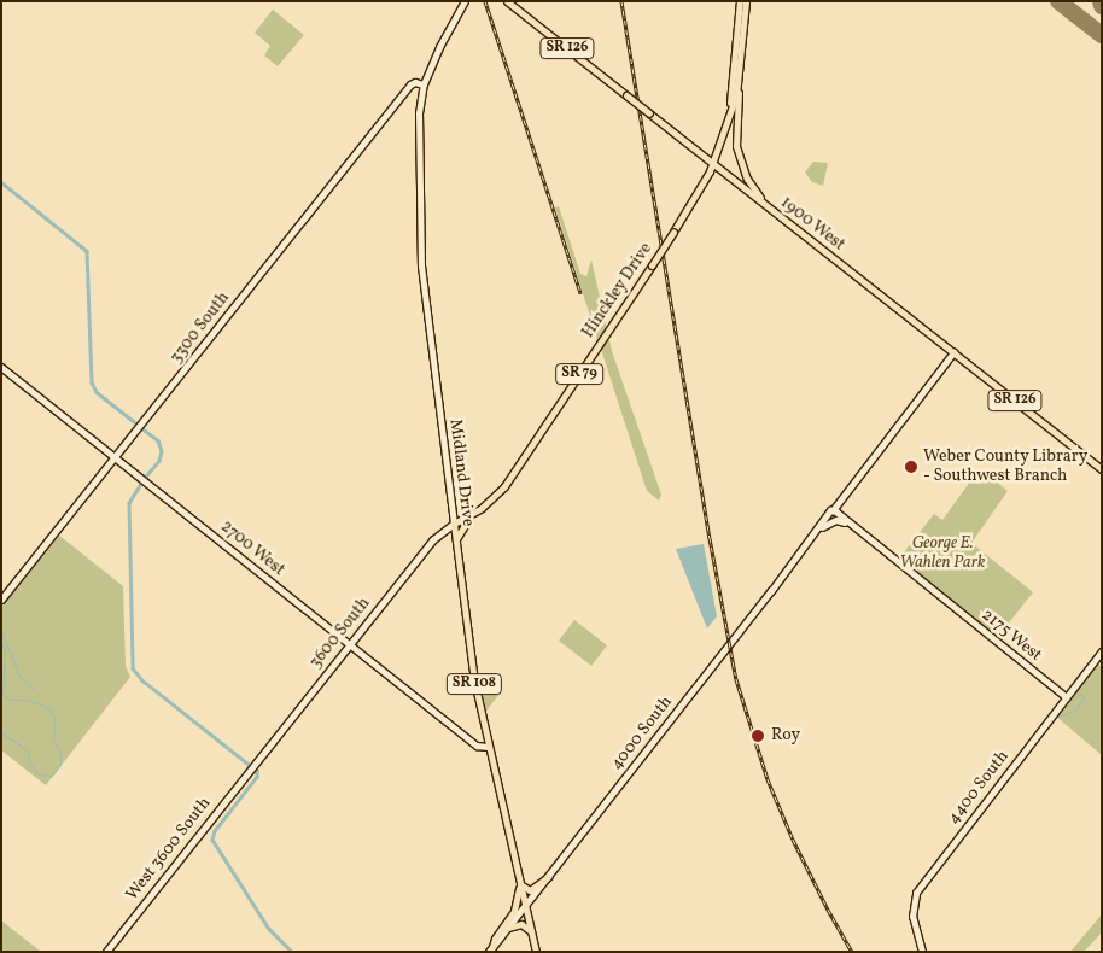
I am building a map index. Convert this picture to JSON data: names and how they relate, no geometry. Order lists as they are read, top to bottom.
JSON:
{
  "streets": {
    "main road": [
      "SR 126",
      "1900 West",
      "Hinckley Drive",
      "SR 79",
      "Midland Drive",
      "SR 108"
    ],
    "street": [
      "3300 South",
      "2700 West",
      "3600 South",
      "2175 West",
      "4000 South",
      "4400 South",
      "West 3600 South"
    ]
  },
  "crossings": [
    ["1900 West", "Hinckley Drive"],
    ["1900 West", "4000 South"],
    ["Hinckley Drive", "Midland Drive"],
    ["Hinckley Drive", "3600 South"],
    ["3300 South", "Midland Drive"],
    ["3300 South", "2700 West"],
    ["Midland Drive", "2700 West"],
    ["Midland Drive", "3600 South"],
    ["Midland Drive", "4000 South"],
    ["2700 West", "3600 South"],
    ["3600 South", "West 3600 South"],
    ["2175 West", "4000 South"],
    ["2175 West", "4400 South"]
  ],
  "parks": ["George E. Wahlen Park"],
  "places": ["Weber County Library - Southwest Branch", "Roy"]
}
